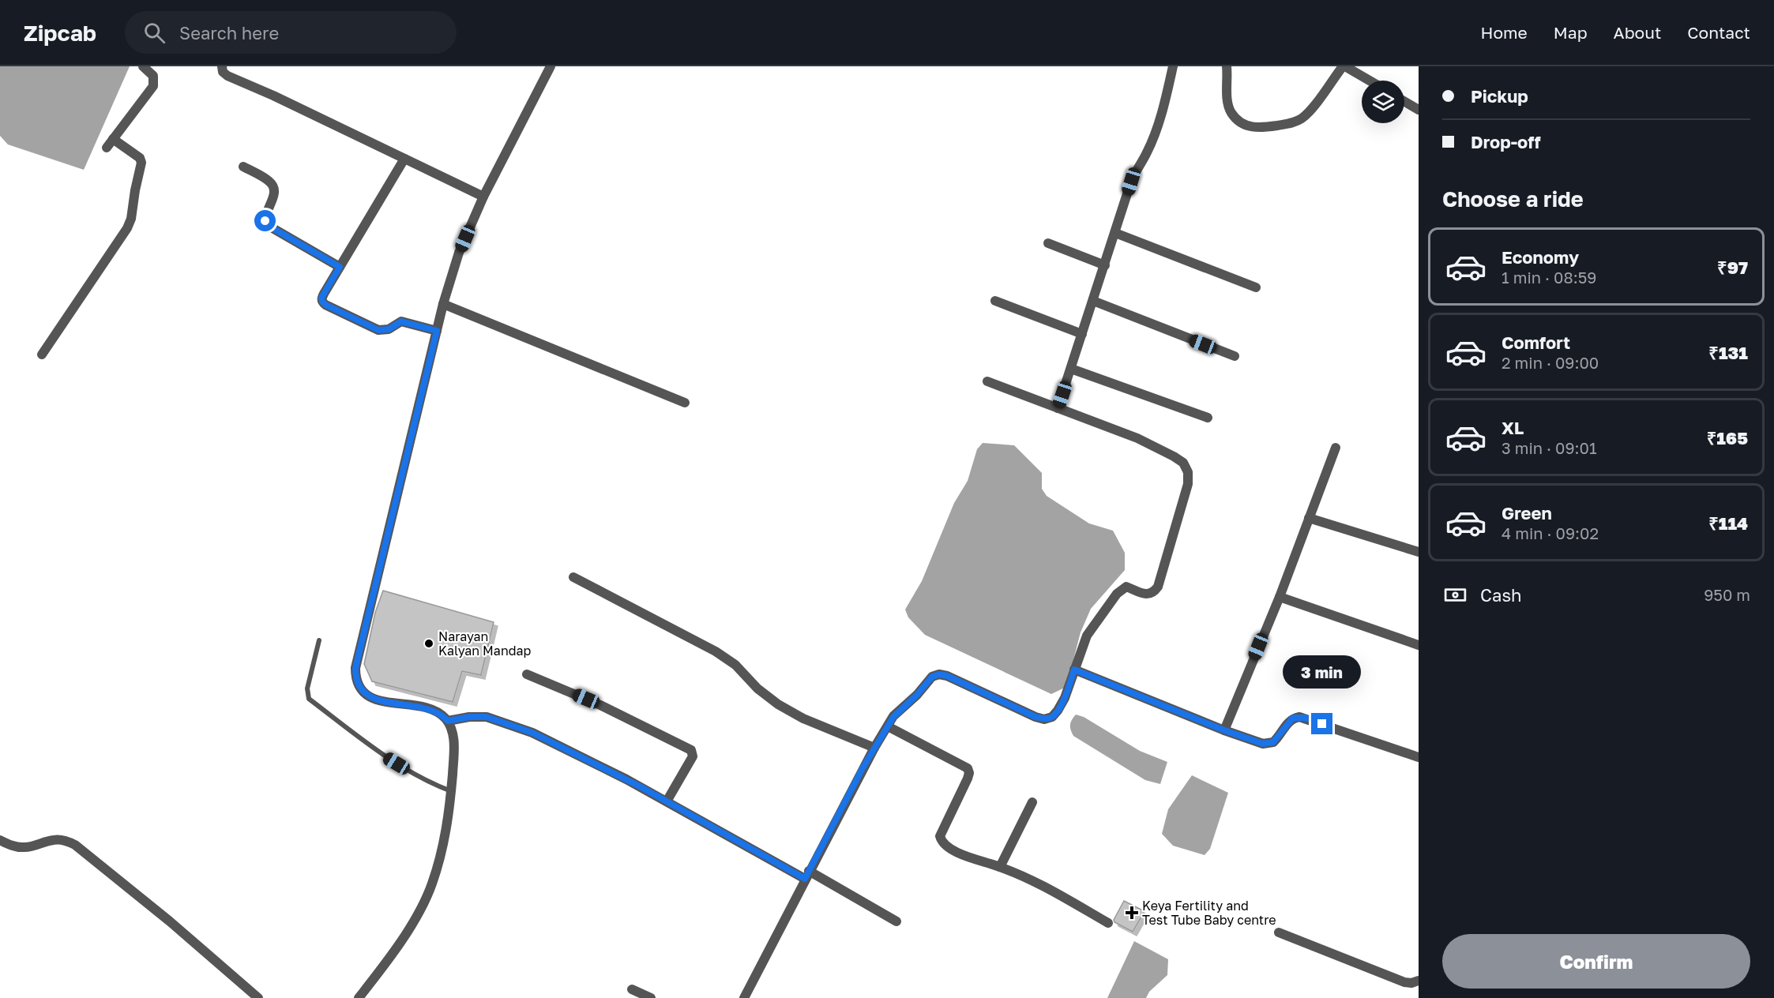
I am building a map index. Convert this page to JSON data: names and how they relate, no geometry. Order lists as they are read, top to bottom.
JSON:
{
  "places": {
    "other": ["Narayan Kalyan Mandap"],
    "health": ["Keya Fertility and Test Tube Baby centre"]
  },
  "page": {
    "header": "Zipcab",
    "search": "Search here",
    "nav": [
      "Home",
      "Map",
      "About",
      "Contact"
    ],
    "banner": ["Pickup", "Drop-off"],
    "heading": "Choose a ride",
    "list": [
      {
        "name": "Economy",
        "note": "1 min · 08:59",
        "value": "₹97"
      },
      {
        "name": "Comfort",
        "note": "2 min · 09:00",
        "value": "₹131"
      },
      {
        "name": "XL",
        "note": "3 min · 09:01",
        "value": "₹165"
      },
      {
        "name": "Green",
        "note": "4 min · 09:02",
        "value": "₹114"
      }
    ],
    "pay": ["Cash", "950 m"],
    "bubble": "3 min",
    "buttons": "Confirm"
  }
}
